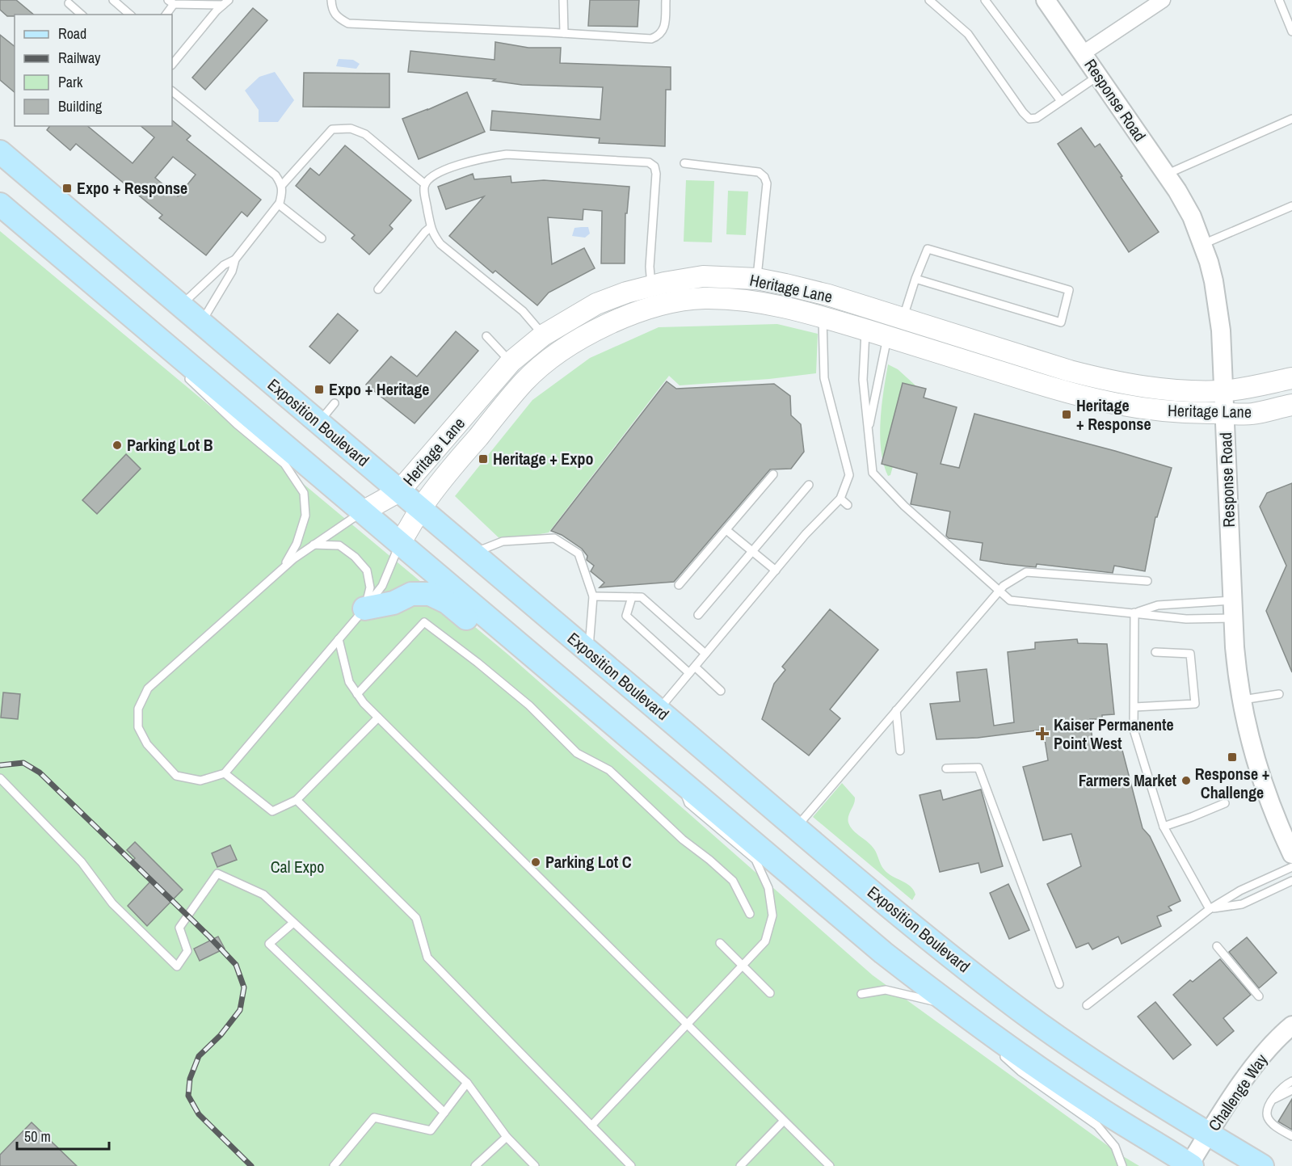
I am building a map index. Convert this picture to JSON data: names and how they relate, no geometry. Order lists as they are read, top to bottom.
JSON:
{
  "streets": {
    "main road": ["Heritage Lane", "Exposition Boulevard"],
    "street": ["Response Road", "Challenge Way"]
  },
  "crossings": [
    ["Response Road", "Heritage Lane"],
    ["Heritage Lane", "Exposition Boulevard"],
    ["Exposition Boulevard", "Challenge Way"]
  ],
  "parks": ["Cal Expo"],
  "places": {
    "transit": [
      "Expo + Response",
      "Expo + Heritage",
      "Heritage + Response",
      "Heritage + Expo",
      "Response + Challenge"
    ],
    "other": ["Parking Lot B", "Farmers Market", "Parking Lot C"],
    "health": ["Kaiser Permanente Point West"]
  },
  "legend": [
    "Road",
    "Railway",
    "Park",
    "Building"
  ],
  "scale_bar": "50 m"
}
